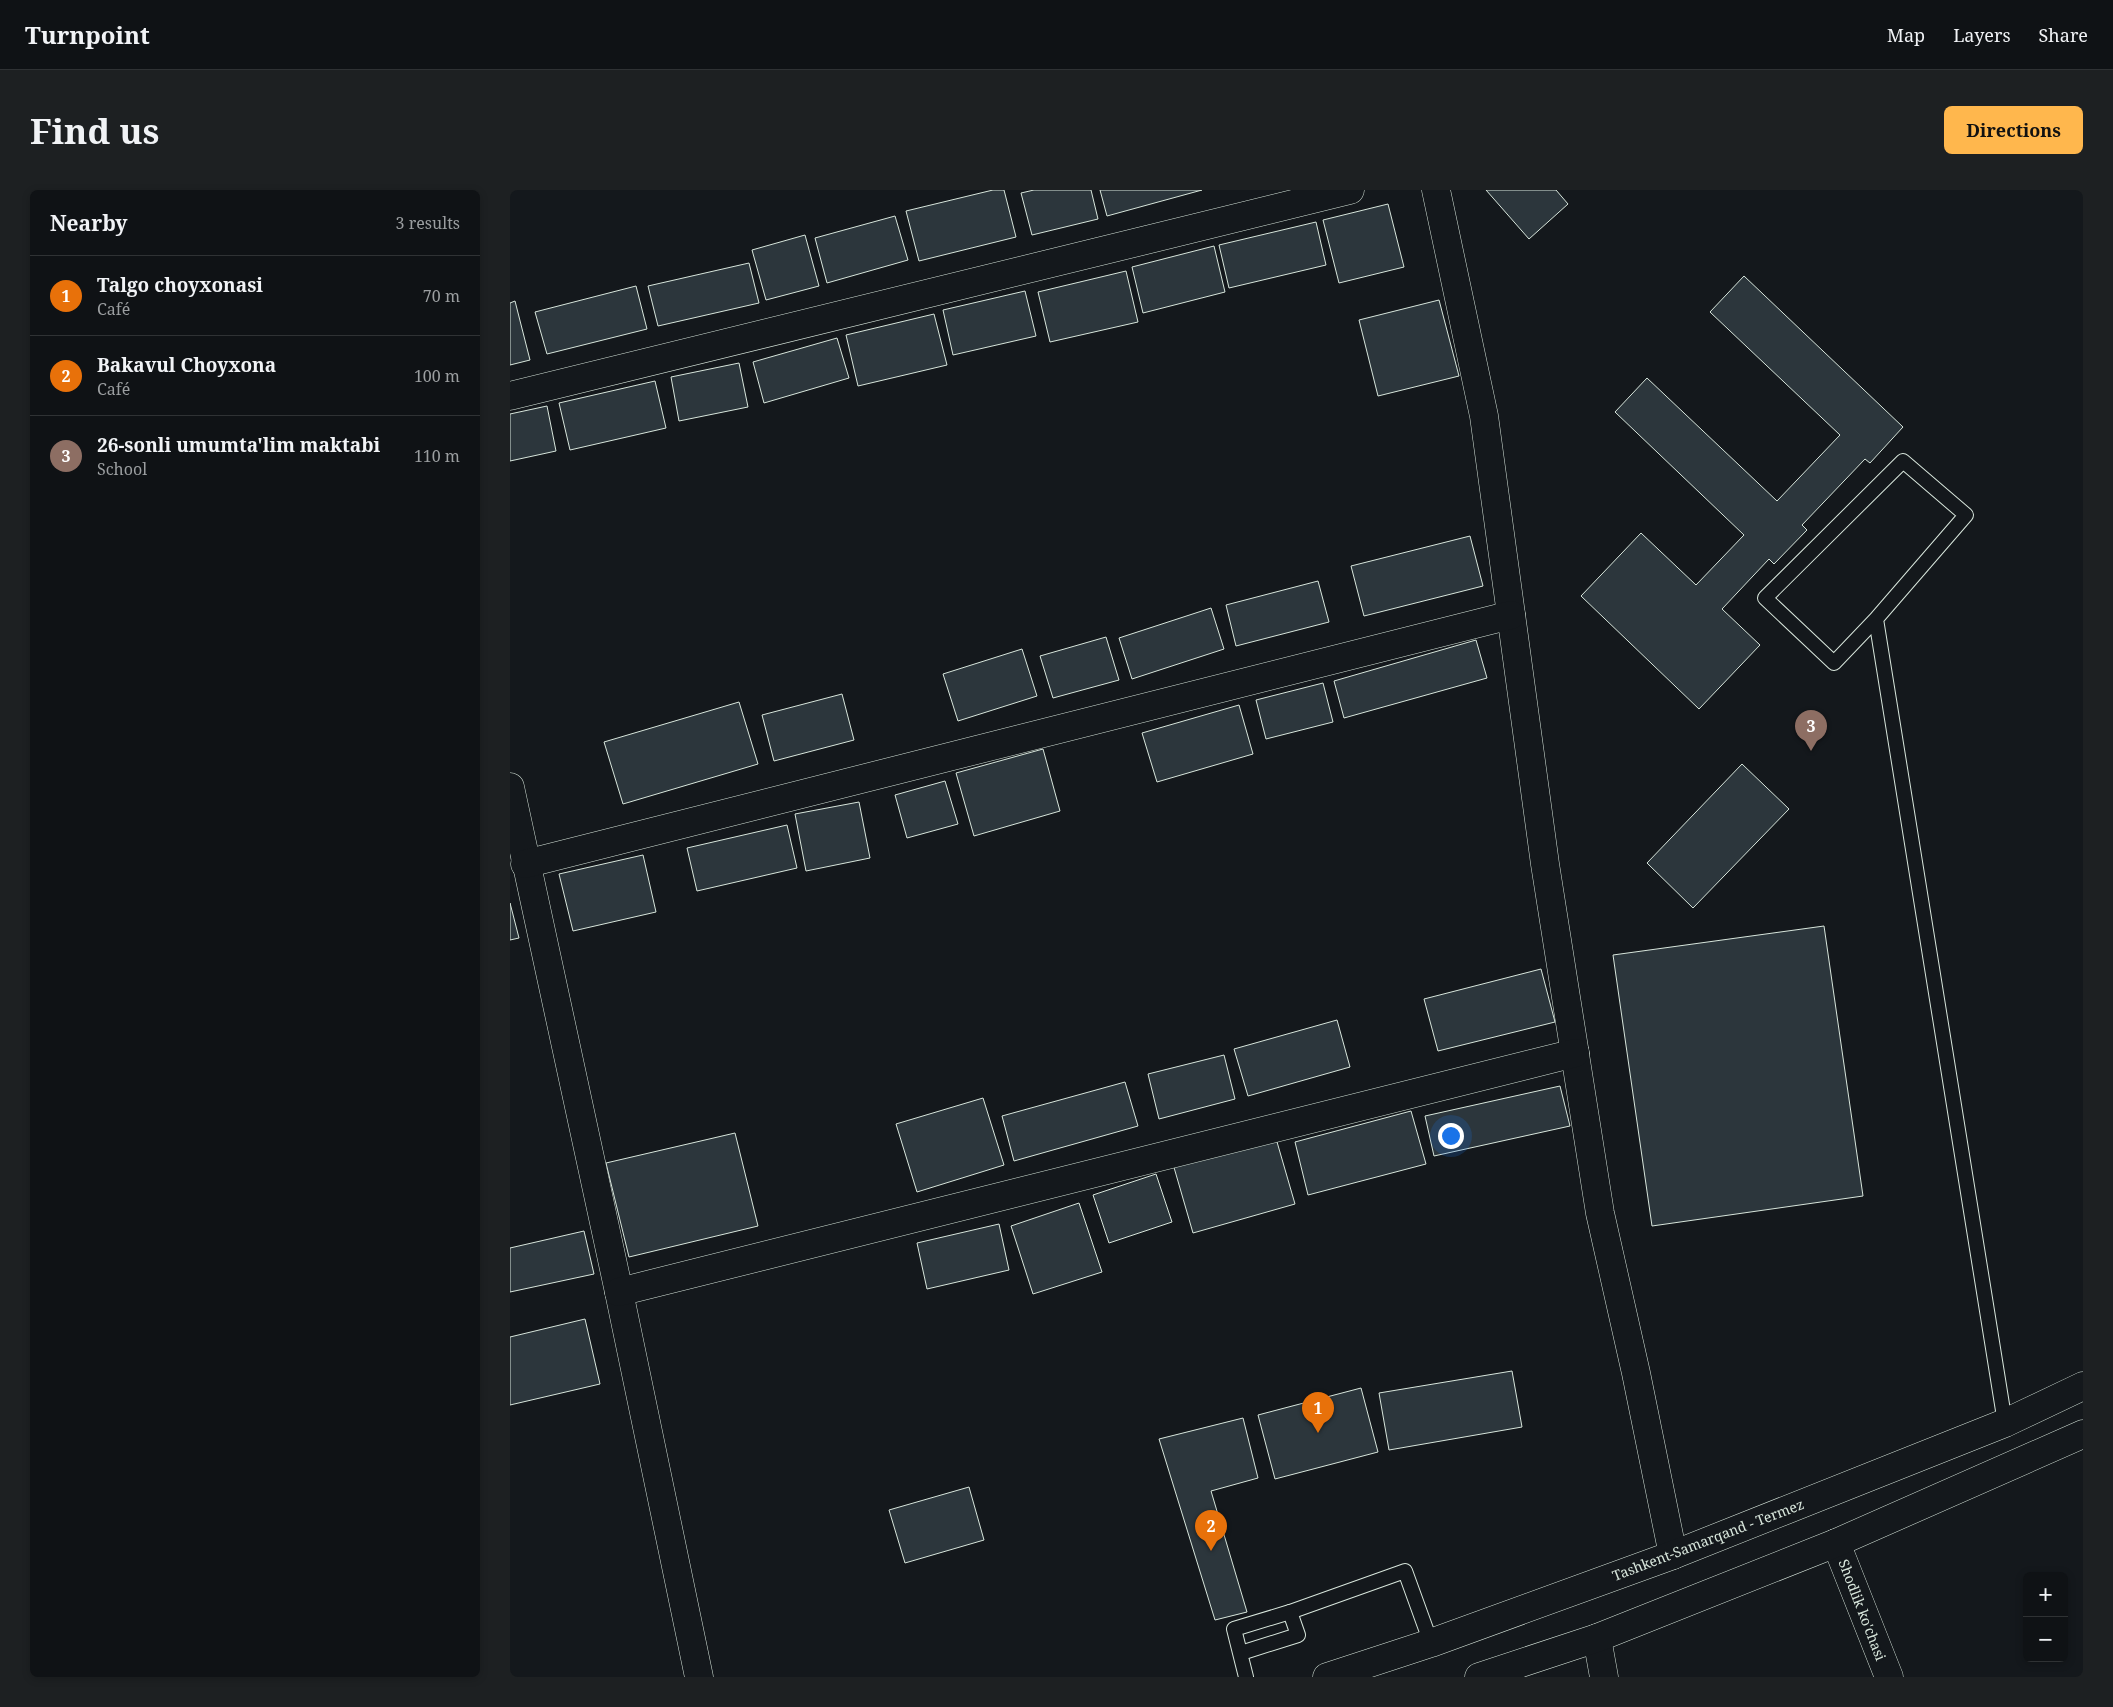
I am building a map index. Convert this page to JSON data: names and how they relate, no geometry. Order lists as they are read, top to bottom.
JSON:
{
  "streets": {
    "main road": ["Tashkent-Samarqand - Termez", "Shodlik ko'chasi"]
  },
  "page": {
    "header": "Turnpoint",
    "nav": ["Map", "Layers", "Share"],
    "buttons": "Directions",
    "title": "Find us",
    "heading": ["Nearby", "3 results"],
    "list": [
      {
        "mark": "1",
        "name": "Talgo choyxonasi",
        "note": "Café",
        "value": "70 m"
      },
      {
        "mark": "2",
        "name": "Bakavul Choyxona",
        "note": "Café",
        "value": "100 m"
      },
      {
        "mark": "3",
        "name": "26-sonli umumta'lim maktabi",
        "note": "School",
        "value": "110 m"
      }
    ],
    "pins": ["3", "1", "2"],
    "map_buttons": ["+", "−"]
  }
}
